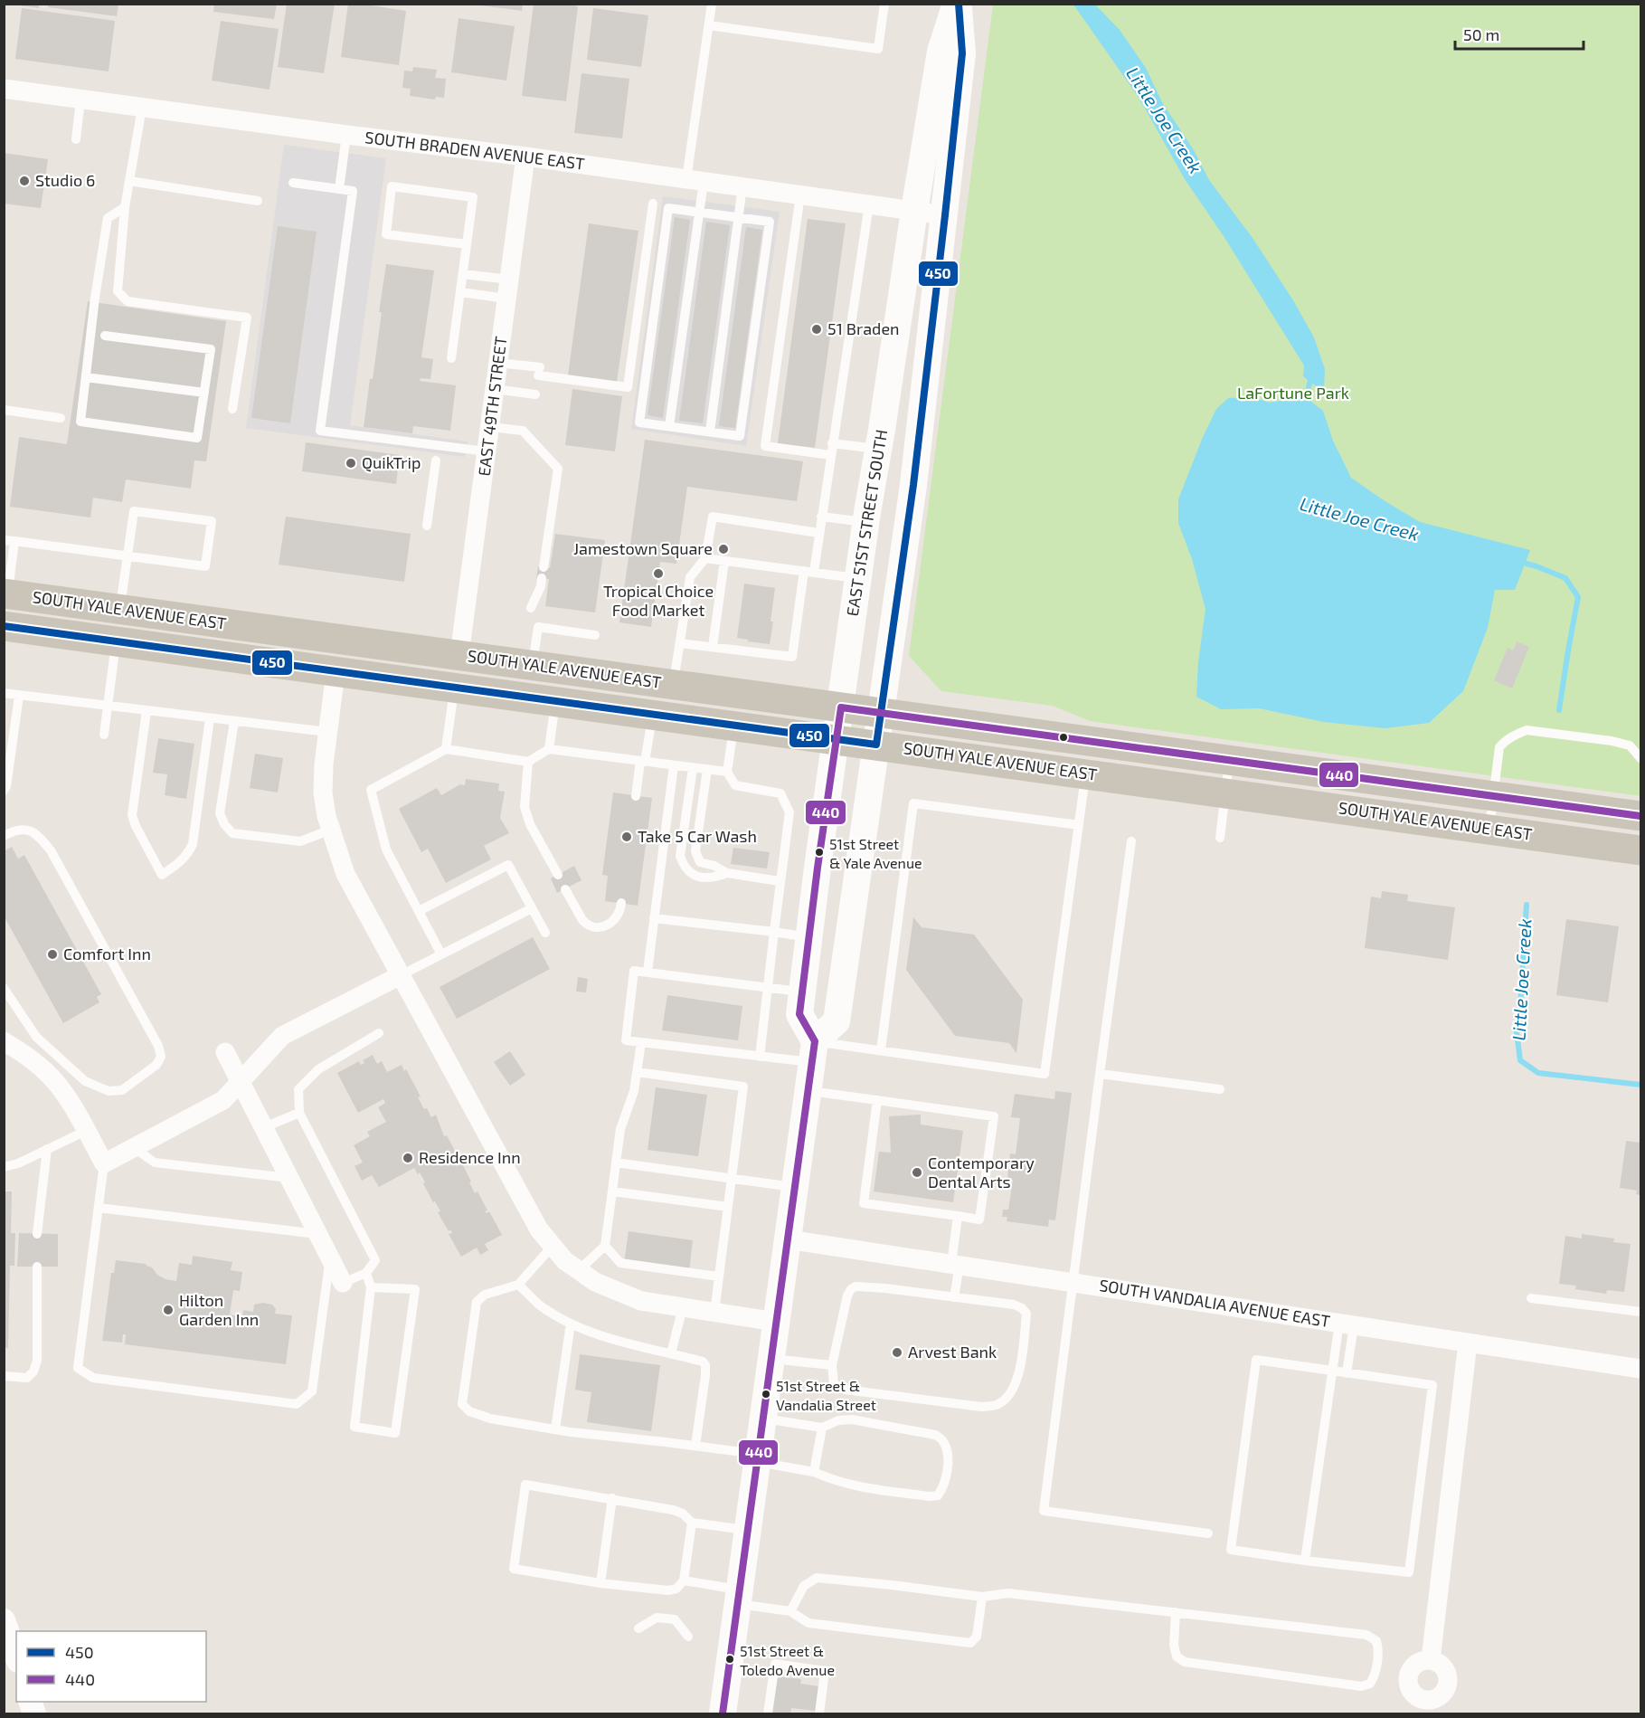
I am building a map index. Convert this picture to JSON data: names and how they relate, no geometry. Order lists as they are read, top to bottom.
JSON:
{
  "streets": {
    "main road": ["EAST 51ST STREET SOUTH", "SOUTH YALE AVENUE EAST"],
    "street": ["SOUTH BRADEN AVENUE EAST", "EAST 49TH STREET", "SOUTH VANDALIA AVENUE EAST"]
  },
  "crossings": [
    ["SOUTH BRADEN AVENUE EAST", "EAST 49TH STREET"],
    ["SOUTH BRADEN AVENUE EAST", "EAST 51ST STREET SOUTH"],
    ["EAST 49TH STREET", "SOUTH YALE AVENUE EAST"],
    ["EAST 51ST STREET SOUTH", "SOUTH YALE AVENUE EAST"]
  ],
  "water": ["Little Joe Creek"],
  "parks": ["LaFortune Park"],
  "places": [
    "Studio 6",
    "51 Braden",
    "QuikTrip",
    "Jamestown Square",
    "Tropical Choice Food Market",
    "Take 5 Car Wash",
    "51st Street & Yale Avenue",
    "Comfort Inn",
    "Residence Inn",
    "Contemporary Dental Arts",
    "Hilton Garden Inn",
    "Arvest Bank",
    "51st Street & Vandalia Street",
    "51st Street & Toledo Avenue"
  ],
  "lines": ["transit line 450", "transit line 440"],
  "legend": ["450", "440"],
  "scale_bar": "50 m"
}
